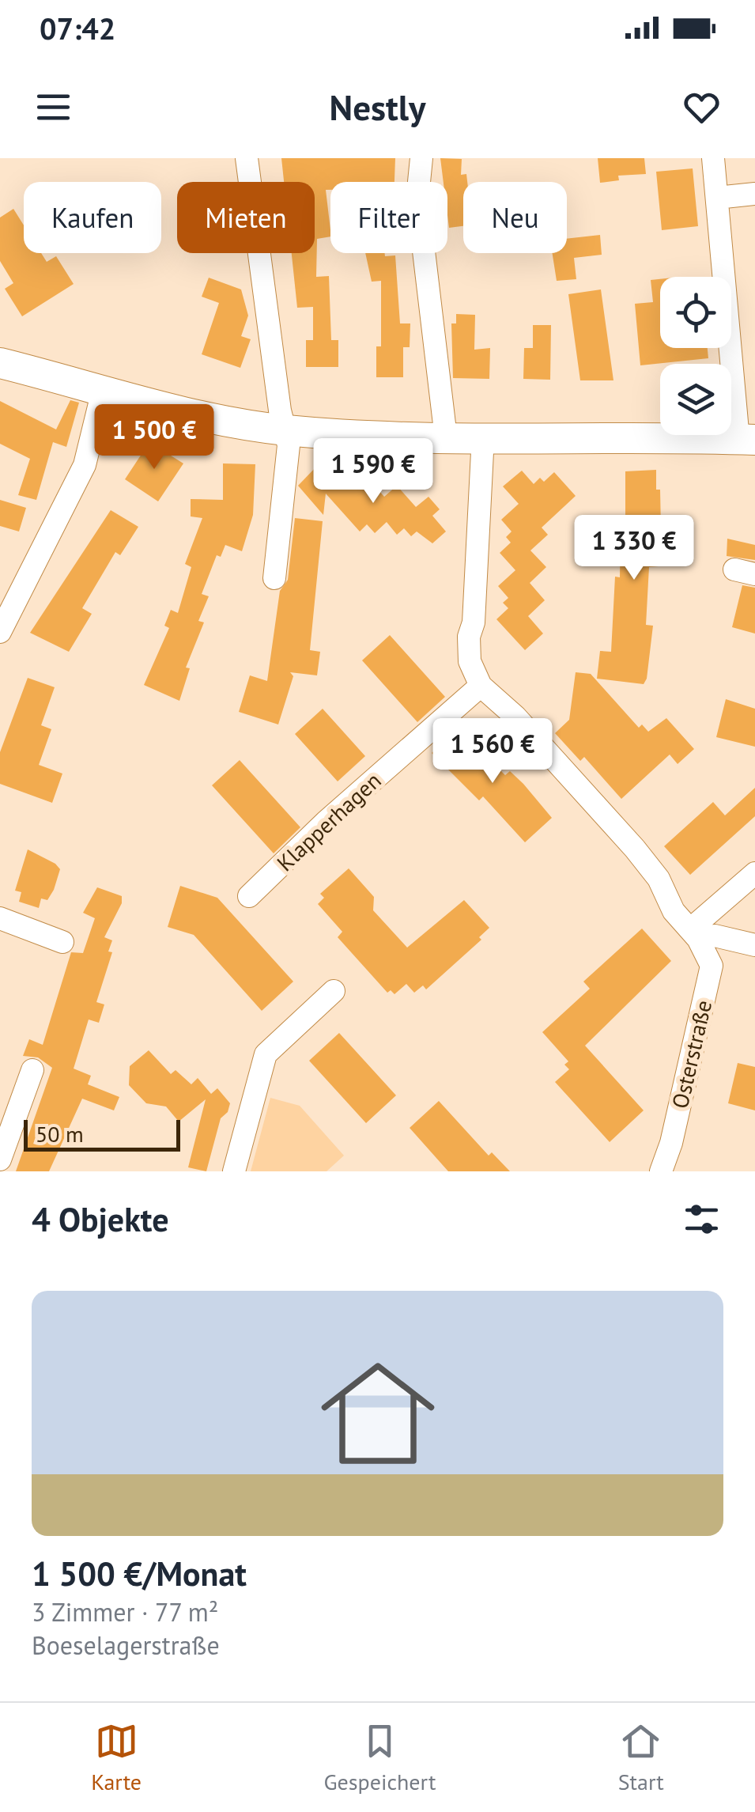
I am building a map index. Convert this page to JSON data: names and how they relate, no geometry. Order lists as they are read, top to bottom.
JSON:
{
  "streets": {
    "street": ["Klapperhagen", "Osterstraße"]
  },
  "crossings": [
    ["Klapperhagen", "Osterstraße"]
  ],
  "scale_bar": "50 m",
  "page": {
    "status": "07:42",
    "header": "Nestly",
    "chip": [
      "Kaufen",
      "Mieten",
      "Filter",
      "Neu"
    ],
    "price": [
      "1 500 €",
      "1 590 €",
      "1 330 €",
      "1 560 €"
    ],
    "scale": "50 m",
    "heading": "4 Objekte",
    "list": [
      {
        "name": "1 500 €/Monat",
        "note": "3 Zimmer · 77 m² · Boeselagerstraße"
      }
    ],
    "tabs": ["Karte", "Gespeichert", "Start"]
  }
}
